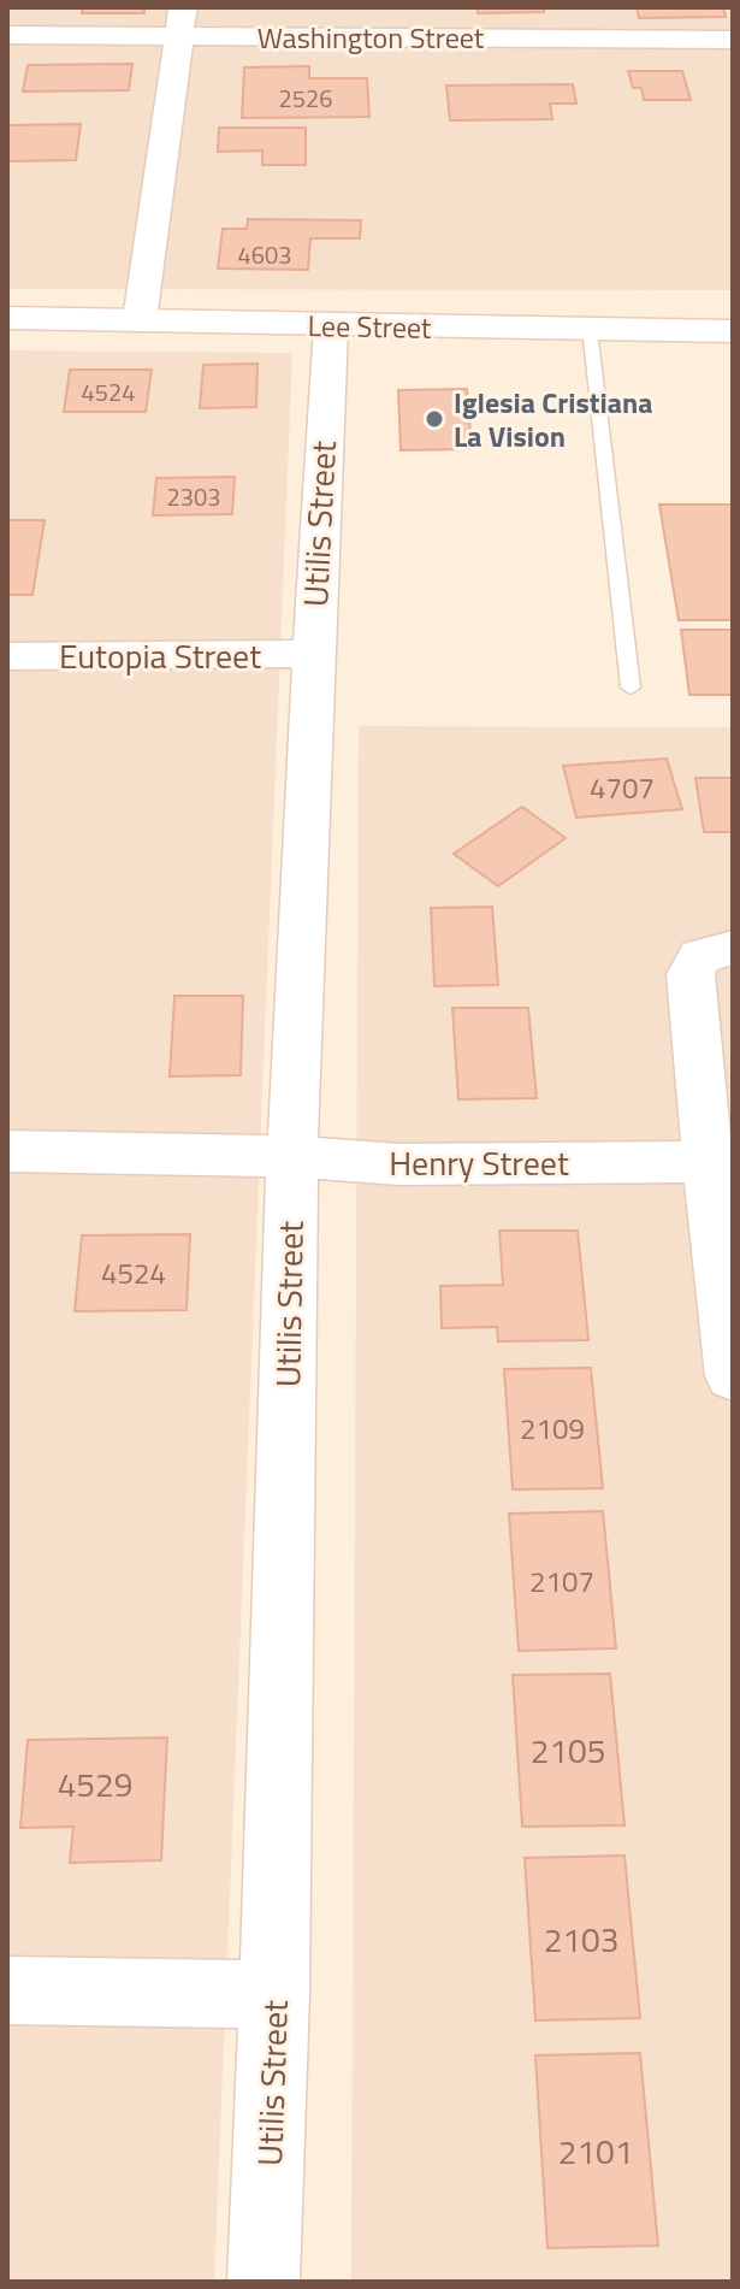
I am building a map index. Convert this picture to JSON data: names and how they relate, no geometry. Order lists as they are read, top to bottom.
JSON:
{
  "streets": {
    "main road": ["Lee Street"],
    "street": [
      "Washington Street",
      "Utilis Street",
      "Eutopia Street",
      "Henry Street"
    ]
  },
  "crossings": [
    ["Lee Street", "Utilis Street"],
    ["Utilis Street", "Eutopia Street"],
    ["Utilis Street", "Henry Street"]
  ],
  "places": ["Iglesia Cristiana La Vision"],
  "house_numbers": [
    "2526",
    "4603",
    "4524",
    "2303",
    "4707",
    "4524",
    "2109",
    "2107",
    "2105",
    "4529",
    "2103",
    "2101"
  ]
}
